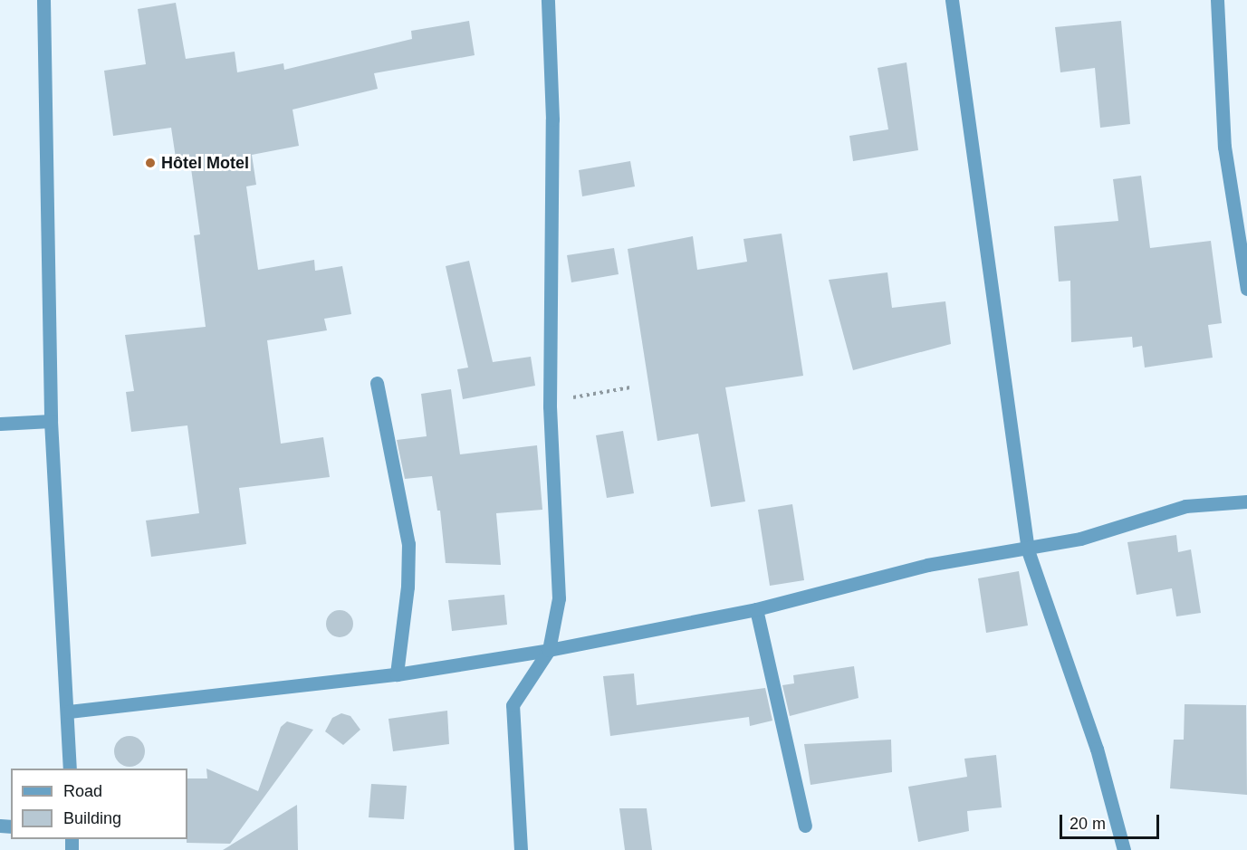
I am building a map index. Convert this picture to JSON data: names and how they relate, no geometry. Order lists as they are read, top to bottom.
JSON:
{
  "places": ["Hôtel Motel"],
  "legend": ["Road", "Building"],
  "scale_bar": "20 m"
}
